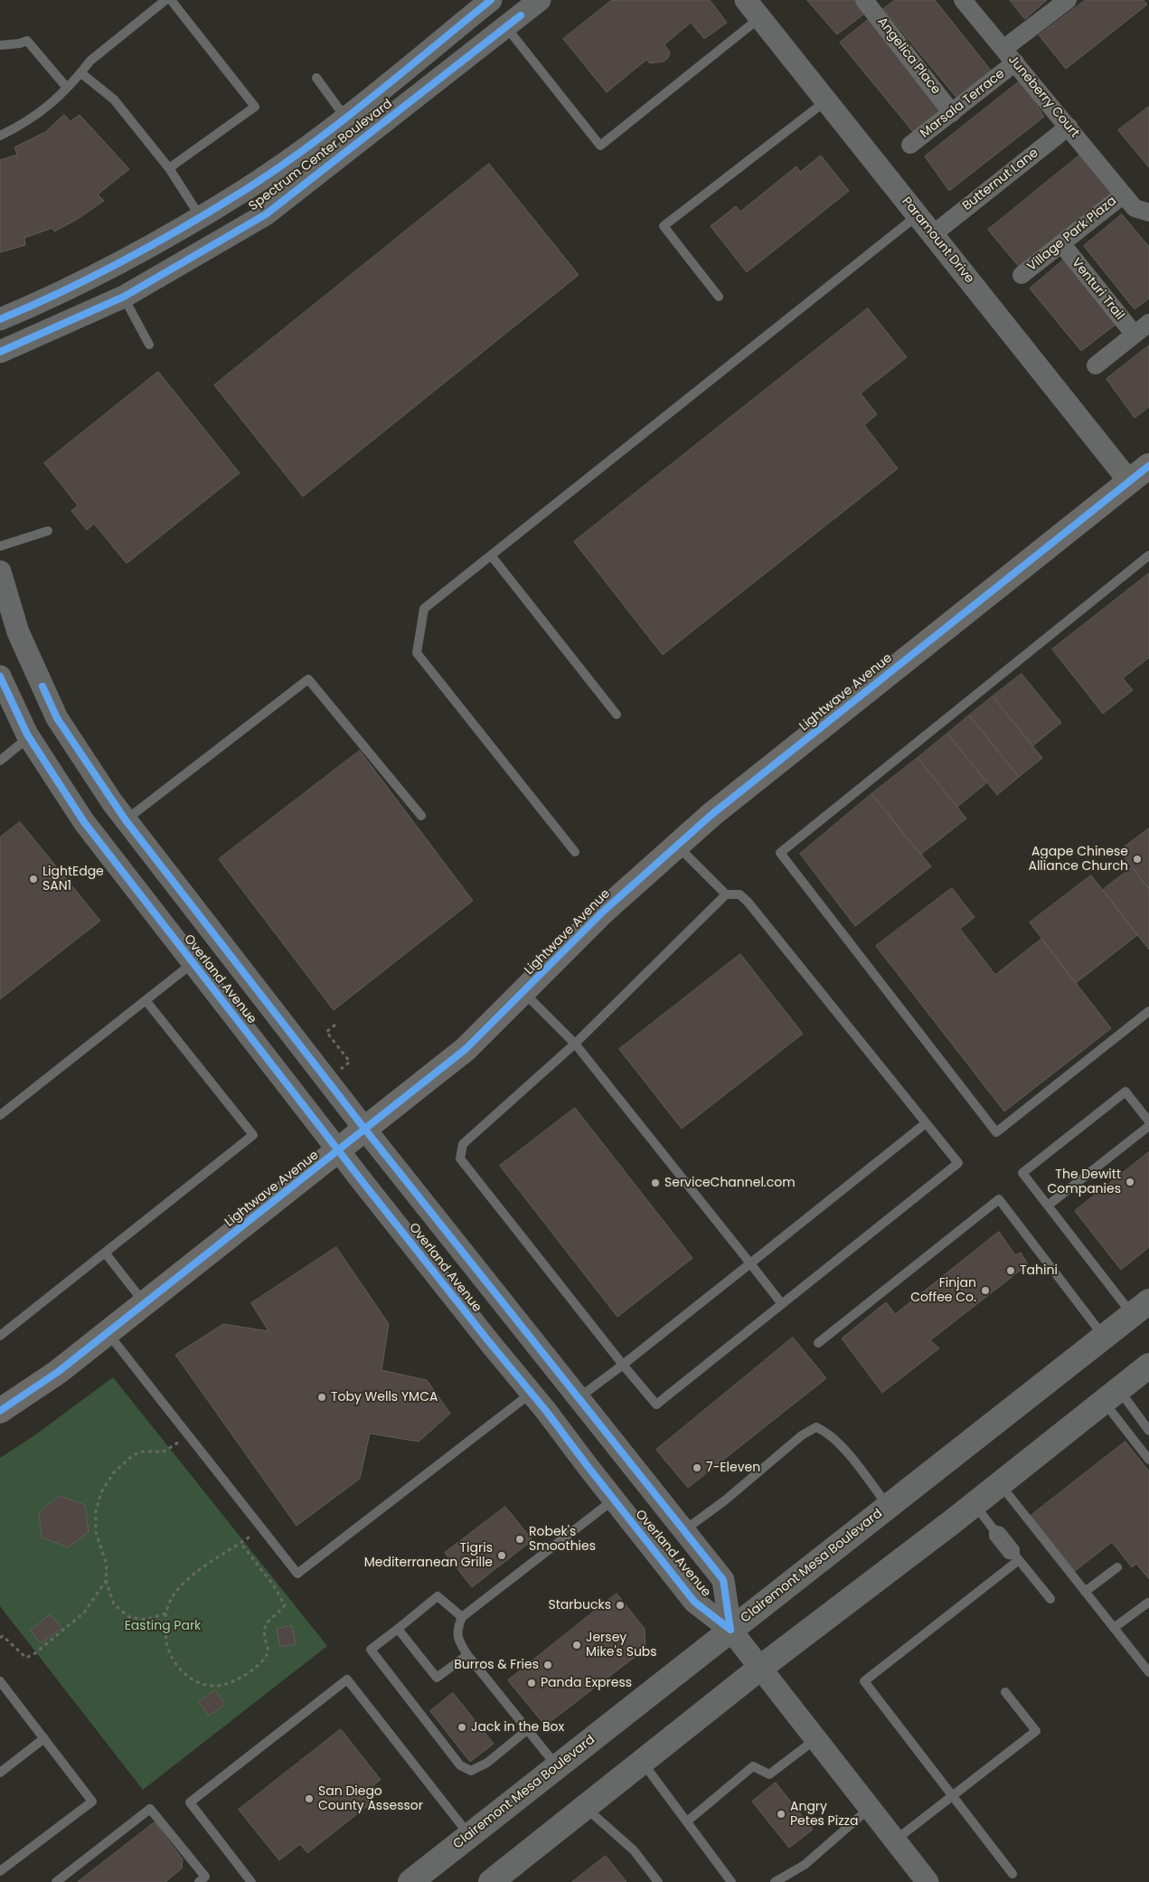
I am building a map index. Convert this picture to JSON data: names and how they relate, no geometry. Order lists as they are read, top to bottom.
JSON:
{
  "streets": {
    "main road": ["Lightwave Avenue", "Clairemont Mesa Boulevard"],
    "street": [
      "Angelica Place",
      "Juneberry Court",
      "Marsala Terrace",
      "Spectrum Center Boulevard",
      "Butternut Lane",
      "Village Park Plaza",
      "Paramount Drive",
      "Venturi Trail",
      "Overland Avenue"
    ]
  },
  "crossings": [
    ["Angelica Place", "Marsala Terrace"],
    ["Juneberry Court", "Marsala Terrace"],
    ["Juneberry Court", "Butternut Lane"],
    ["Juneberry Court", "Village Park Plaza"],
    ["Butternut Lane", "Paramount Drive"],
    ["Village Park Plaza", "Venturi Trail"],
    ["Paramount Drive", "Lightwave Avenue"],
    ["Lightwave Avenue", "Overland Avenue"],
    ["Overland Avenue", "Clairemont Mesa Boulevard"]
  ],
  "parks": ["Easting Park"],
  "places": [
    "Agape Chinese Alliance Church",
    "LightEdge SAN1",
    "The Dewitt Companies",
    "ServiceChannel.com",
    "Tahini",
    "Finjan Coffee Co.",
    "Toby Wells YMCA",
    "7-Eleven",
    "Robek's Smoothies",
    "Tigris Mediterranean Grille",
    "Starbucks",
    "Jersey Mike's Subs",
    "Burros & Fries",
    "Panda Express",
    "Jack in the Box",
    "San Diego County Assessor",
    "Angry Petes Pizza"
  ]
}
